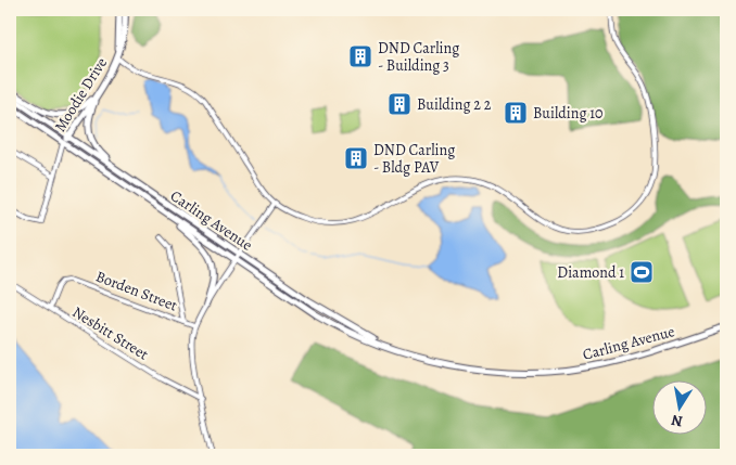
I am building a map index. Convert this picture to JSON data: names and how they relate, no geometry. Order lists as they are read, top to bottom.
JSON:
{
  "streets": {
    "main road": ["Moodie Drive", "Carling Avenue"],
    "street": ["Borden Street", "Nesbitt Street"]
  },
  "crossings": [
    ["Moodie Drive", "Carling Avenue"],
    ["Borden Street", "Nesbitt Street"]
  ],
  "places": {
    "building": [
      "DND Carling - Building 3",
      "Building 2 2",
      "Building 10",
      "DND Carling - Bldg PAV"
    ],
    "sports": ["Diamond 1"]
  },
  "north": "bottom"
}
